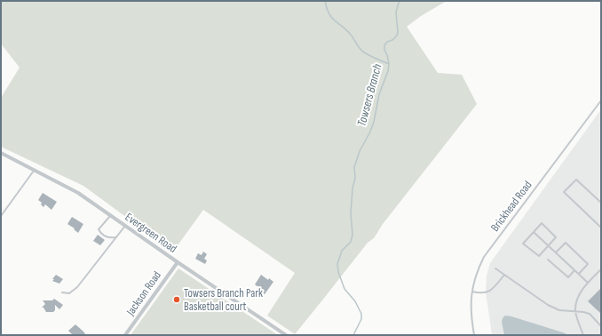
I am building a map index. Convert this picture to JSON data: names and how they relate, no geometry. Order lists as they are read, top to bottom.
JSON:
{
  "streets": {
    "street": ["Evergreen Road", "Jackson Road"],
    "lane": ["Brickhead Road"]
  },
  "crossings": [
    ["Evergreen Road", "Jackson Road"]
  ],
  "water": ["Towsers Branch"],
  "places": ["Towsers Branch Park Basketball court"]
}
